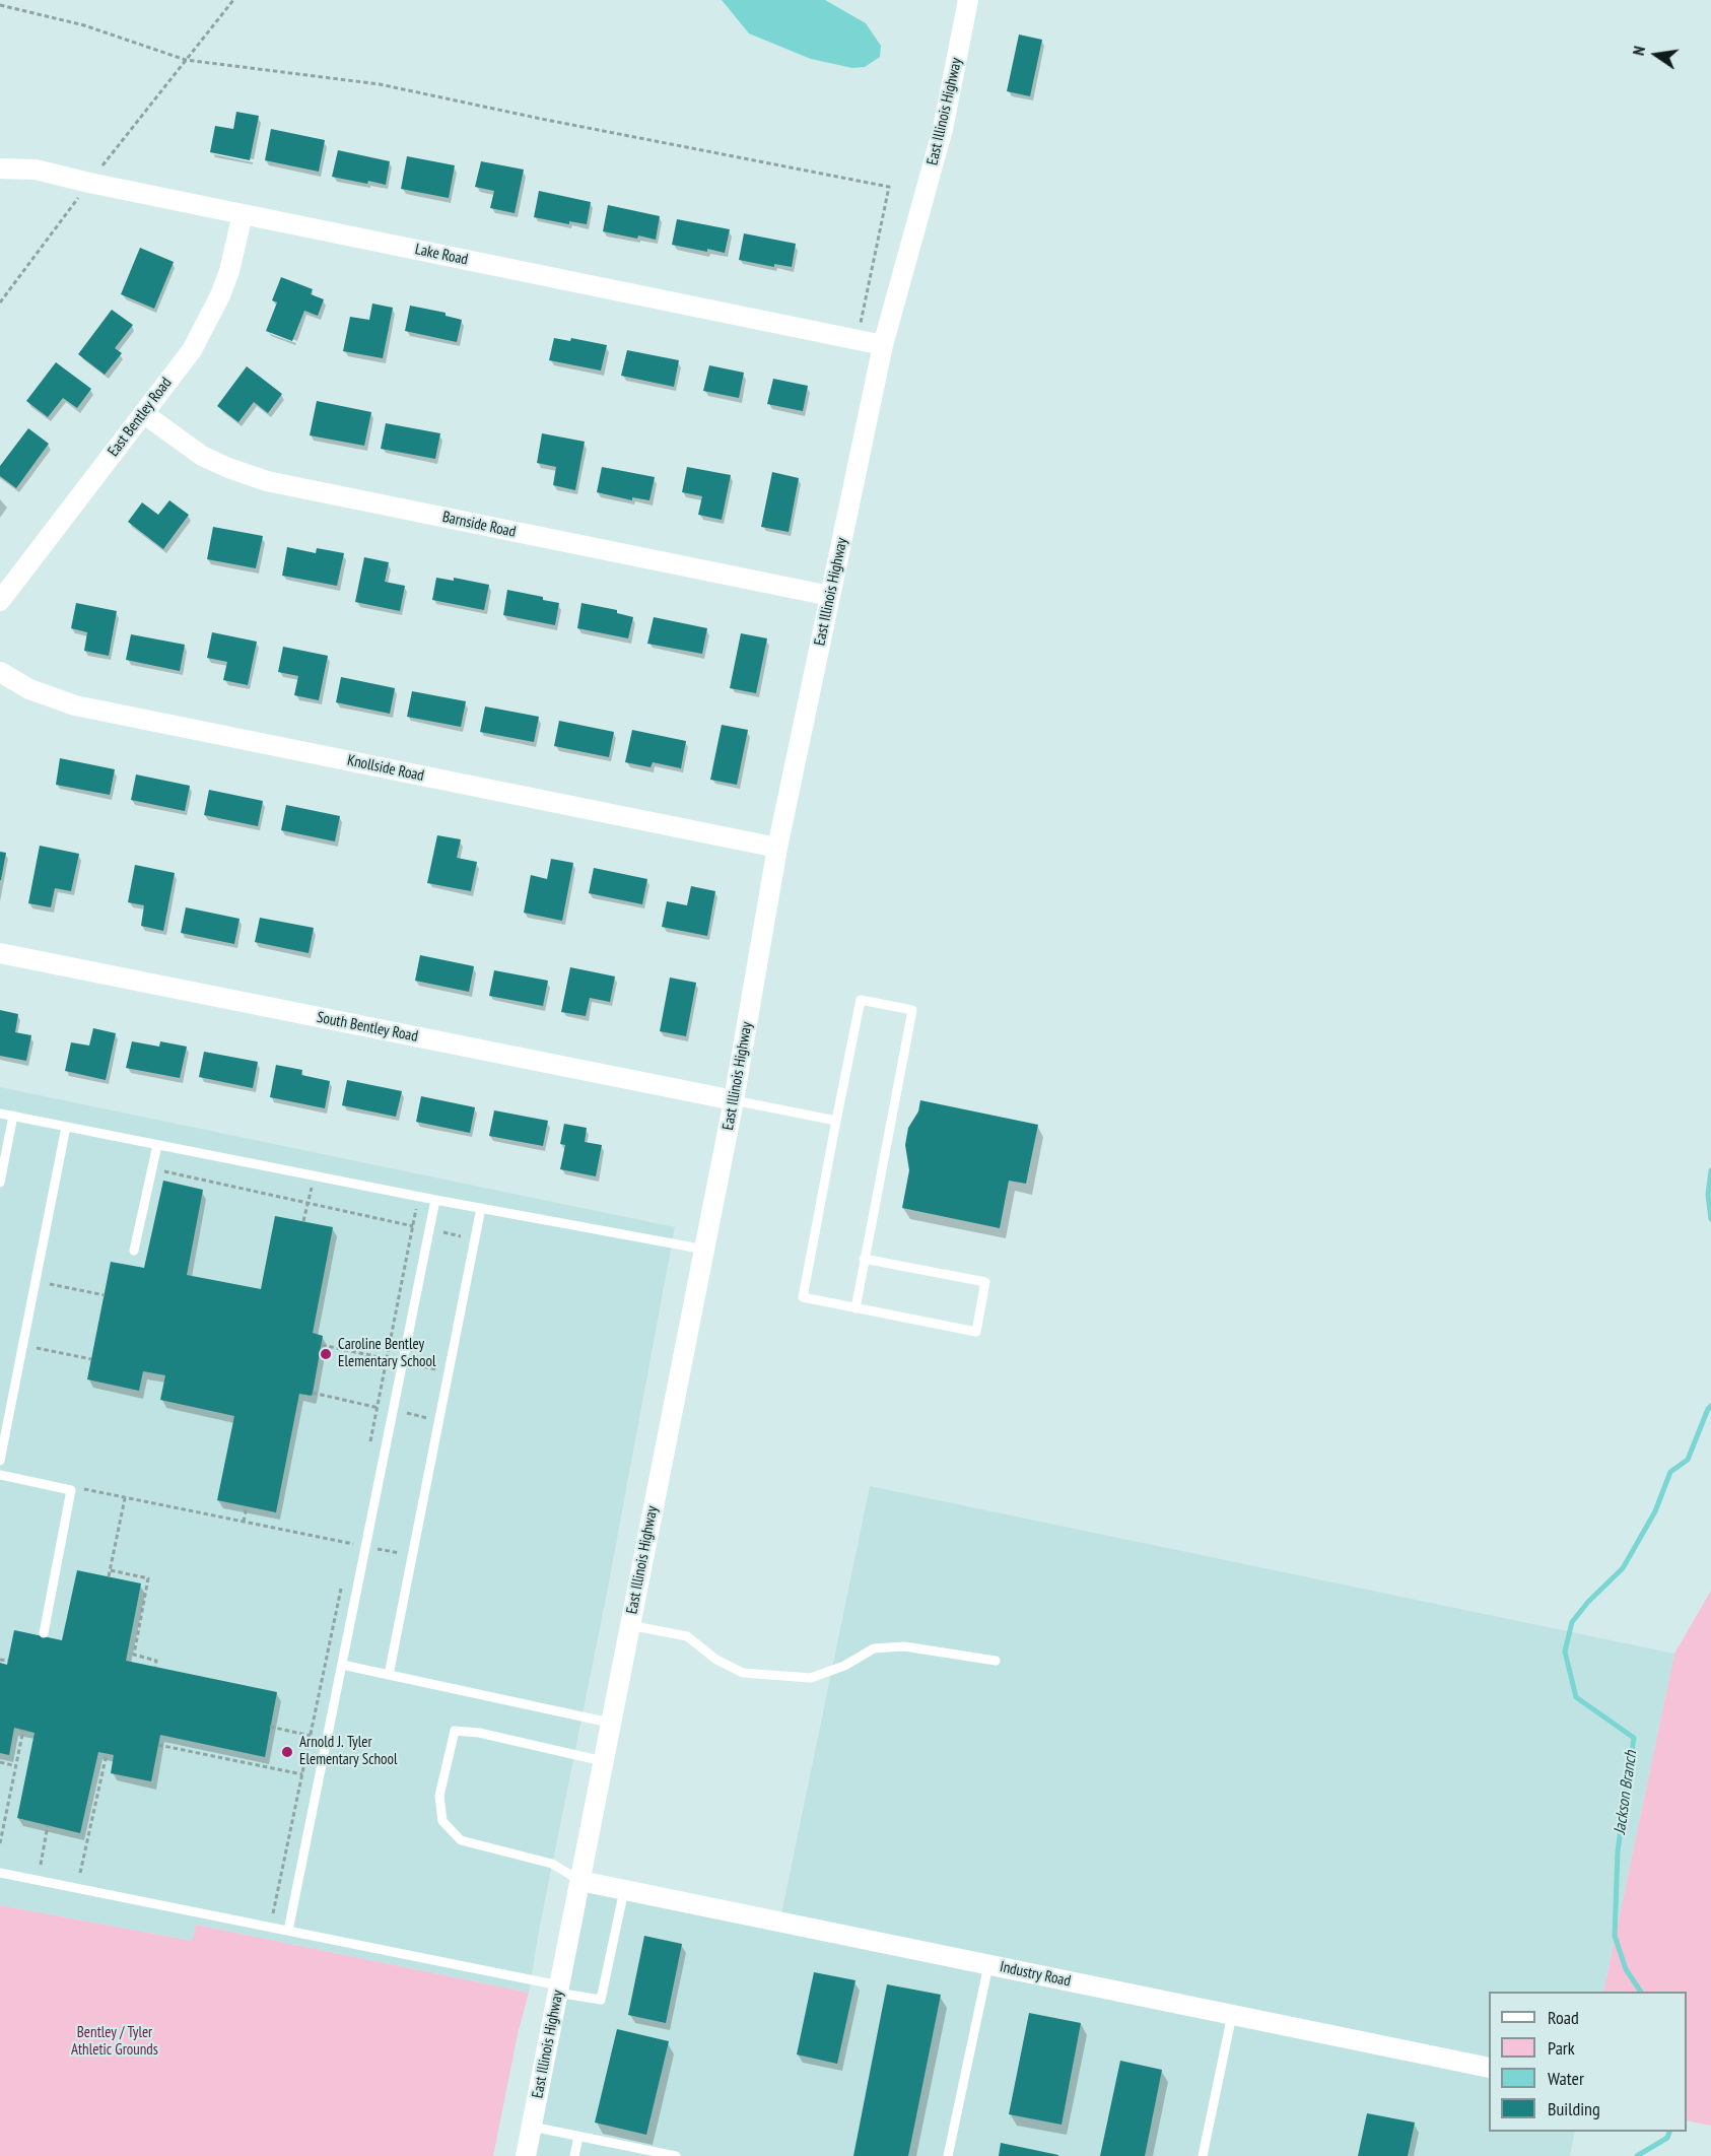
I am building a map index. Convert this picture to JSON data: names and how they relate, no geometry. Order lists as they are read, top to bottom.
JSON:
{
  "streets": {
    "street": [
      "East Illinois Highway",
      "Lake Road",
      "East Bentley Road",
      "Barnside Road",
      "Knollside Road",
      "South Bentley Road",
      "Industry Road"
    ]
  },
  "crossings": [
    ["East Illinois Highway", "Lake Road"],
    ["East Illinois Highway", "Barnside Road"],
    ["East Illinois Highway", "Knollside Road"],
    ["East Illinois Highway", "South Bentley Road"],
    ["East Illinois Highway", "Industry Road"],
    ["Lake Road", "East Bentley Road"],
    ["East Bentley Road", "Barnside Road"]
  ],
  "water": ["Jackson Branch"],
  "parks": ["Bentley / Tyler Athletic Grounds"],
  "places": ["Caroline Bentley Elementary School", "Arnold J. Tyler Elementary School"],
  "legend": [
    "Road",
    "Park",
    "Water",
    "Building"
  ],
  "north": "left"
}
